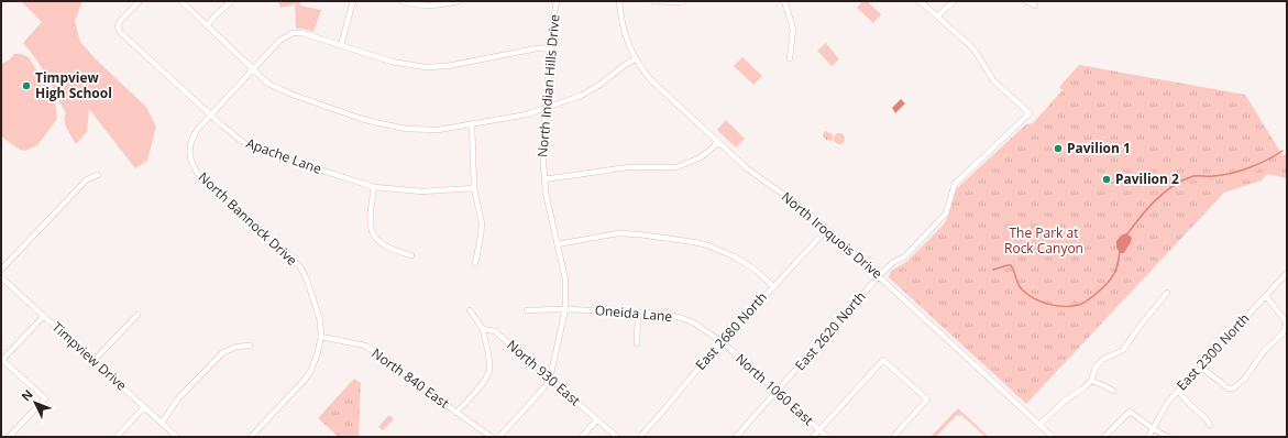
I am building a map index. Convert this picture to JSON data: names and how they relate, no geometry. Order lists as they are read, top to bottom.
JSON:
{
  "streets": {
    "street": [
      "North Indian Hills Drive",
      "Apache Lane",
      "North Bannock Drive",
      "North Iroquois Drive",
      "Oneida Lane",
      "East 2680 North",
      "East 2620 North",
      "East 2300 North",
      "Timpview Drive",
      "North 930 East",
      "North 840 East",
      "North 1060 East"
    ]
  },
  "crossings": [
    ["North Indian Hills Drive", "North Bannock Drive"],
    ["North Indian Hills Drive", "Oneida Lane"],
    ["North Indian Hills Drive", "North 930 East"],
    ["Apache Lane", "North Bannock Drive"],
    ["North Bannock Drive", "North 840 East"],
    ["North Iroquois Drive", "East 2680 North"],
    ["North Iroquois Drive", "East 2620 North"],
    ["Oneida Lane", "East 2680 North"],
    ["Oneida Lane", "North 1060 East"],
    ["East 2680 North", "North 1060 East"],
    ["East 2620 North", "North 1060 East"]
  ],
  "parks": ["The Park at Rock Canyon"],
  "places": ["Timpview High School", "Pavilion 1", "Pavilion 2"],
  "north": "top left"
}
